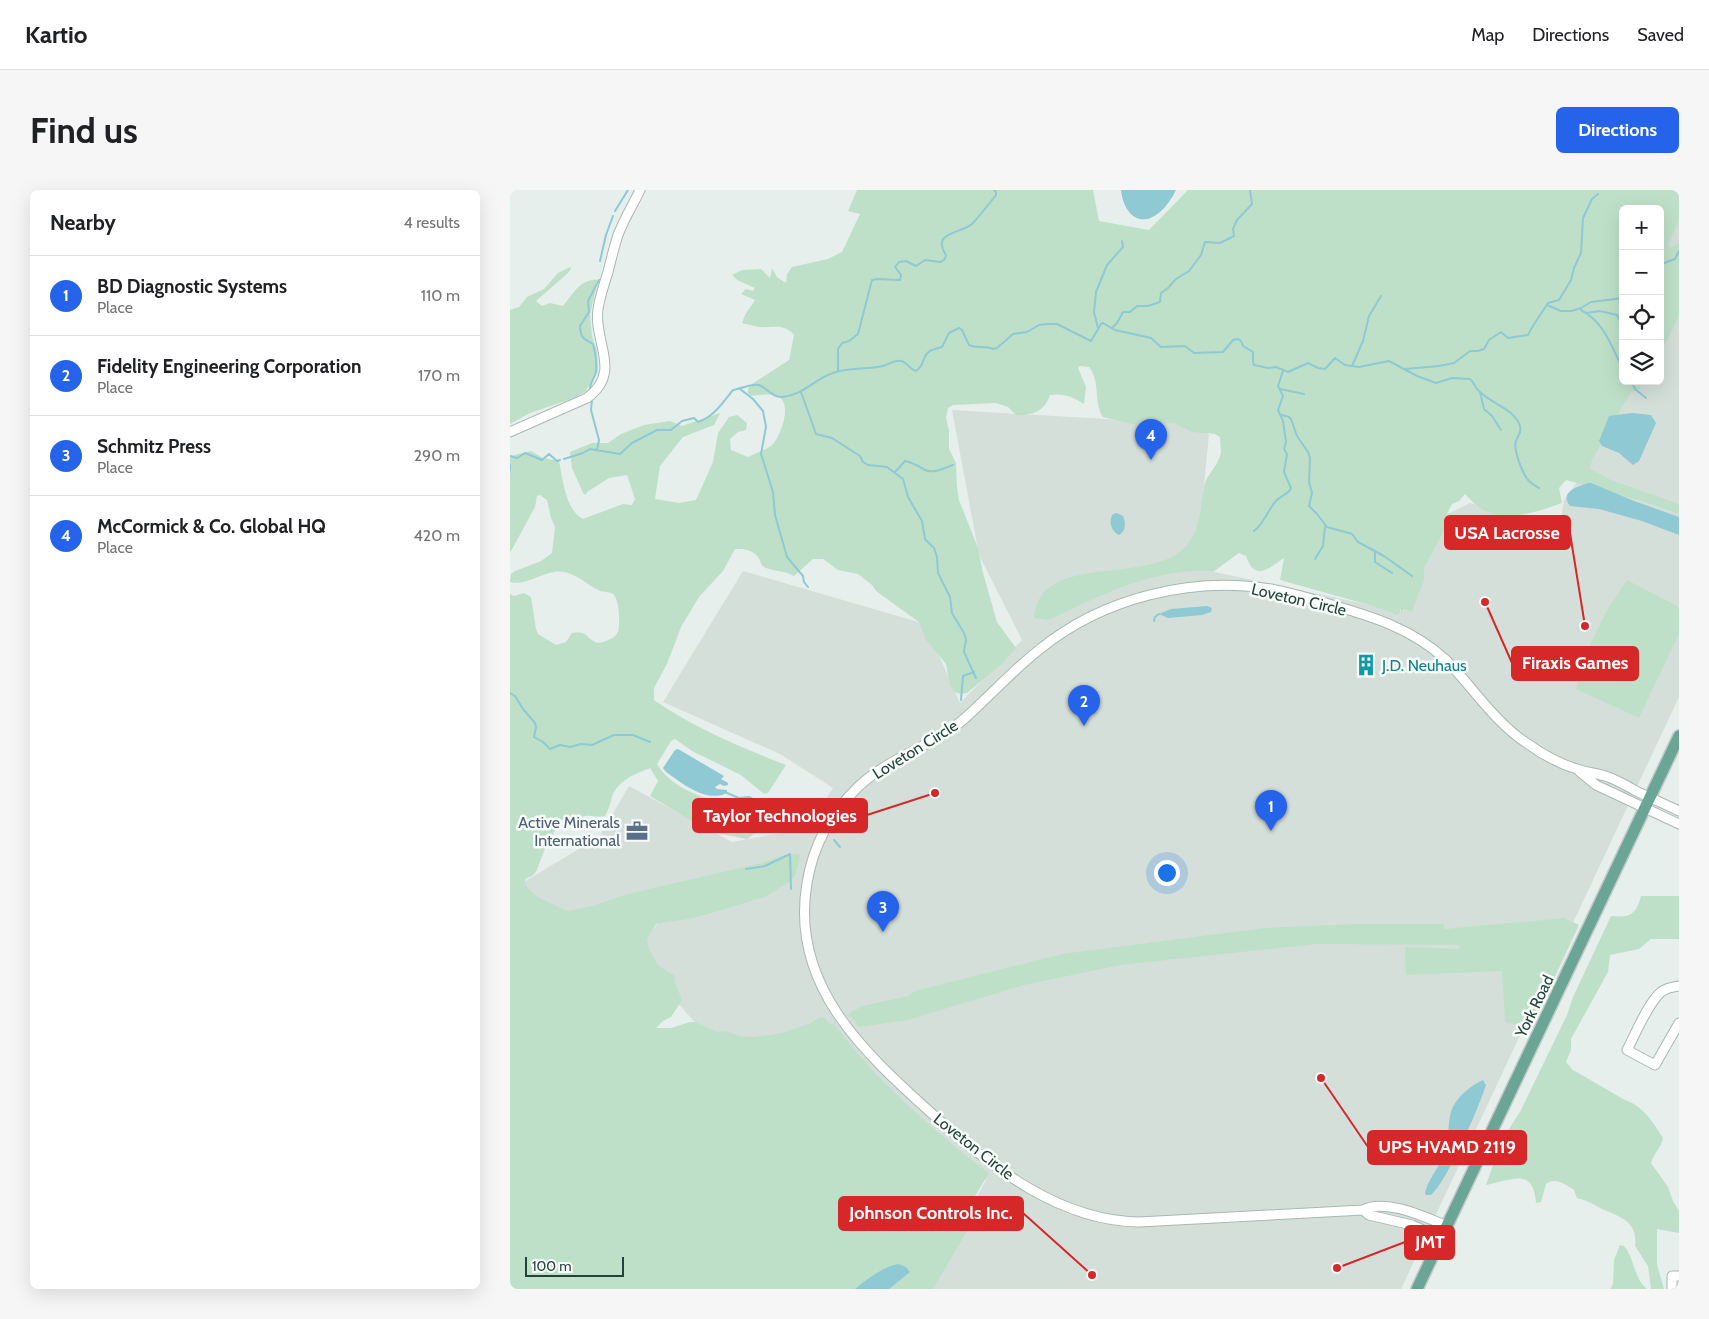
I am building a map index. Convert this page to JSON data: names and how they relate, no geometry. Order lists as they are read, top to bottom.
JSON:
{
  "streets": {
    "main road": ["York Road"],
    "street": ["Loveton Circle"]
  },
  "crossings": [
    ["Loveton Circle", "York Road"]
  ],
  "places": {
    "other": [
      "Firaxis Games",
      "USA Lacrosse",
      "Taylor Technologies",
      "UPS HVAMD 2119",
      "JMT",
      "Johnson Controls Inc."
    ],
    "building": ["J.D. Neuhaus"],
    "office": ["Active Minerals International"]
  },
  "scale_bar": "100 m",
  "page": {
    "header": "Kartio",
    "nav": ["Map", "Directions", "Saved"],
    "buttons": "Directions",
    "title": "Find us",
    "heading": ["Nearby", "4 results"],
    "map_buttons": ["+", "−"],
    "list": [
      {
        "mark": "1",
        "name": "BD Diagnostic Systems",
        "note": "Place",
        "value": "110 m"
      },
      {
        "mark": "2",
        "name": "Fidelity Engineering Corporation",
        "note": "Place",
        "value": "170 m"
      },
      {
        "mark": "3",
        "name": "Schmitz Press",
        "note": "Place",
        "value": "290 m"
      },
      {
        "mark": "4",
        "name": "McCormick & Co. Global HQ",
        "note": "Place",
        "value": "420 m"
      }
    ],
    "pins": [
      "4",
      "2",
      "1",
      "3"
    ],
    "scale": "100 m"
  }
}
